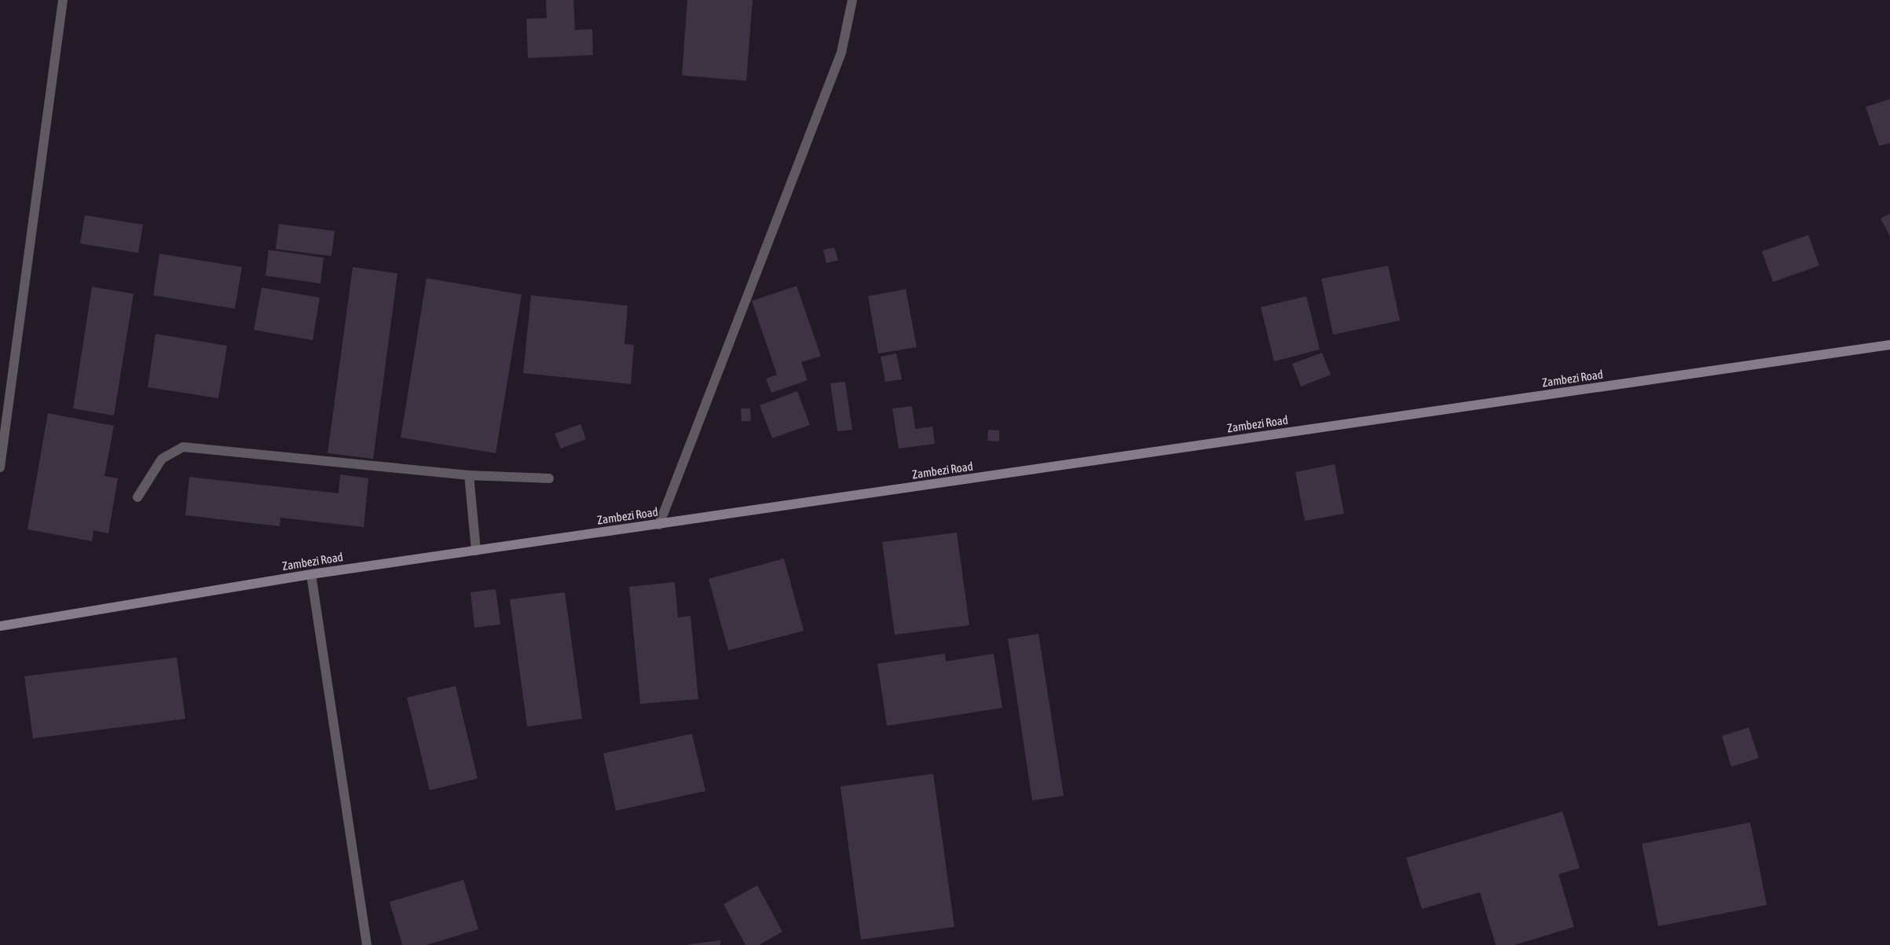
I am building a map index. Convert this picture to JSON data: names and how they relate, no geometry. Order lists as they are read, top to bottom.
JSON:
{
  "streets": {
    "main road": ["Zambezi Road"]
  }
}
